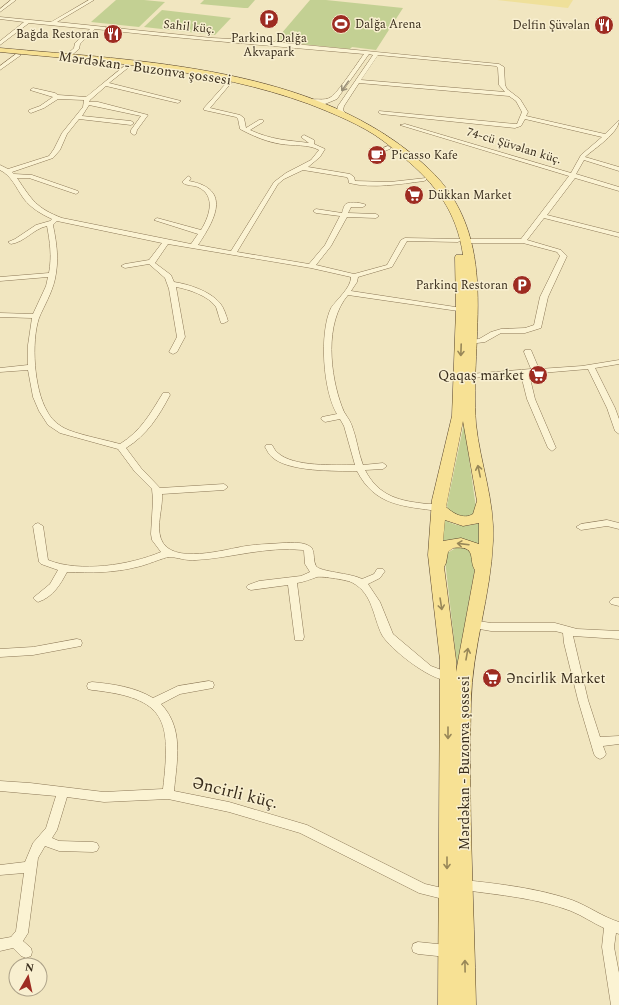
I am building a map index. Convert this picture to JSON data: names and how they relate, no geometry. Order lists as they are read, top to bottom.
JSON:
{
  "streets": {
    "main road": ["Mərdəkan - Buzonva şossesi"],
    "street": ["Sahil küç.", "74-cü Şüvəlan küç.", "Əncirli küç."]
  },
  "places": {
    "parking": ["Parkinq Dalğa Akvapark", "Parkinq Restoran"],
    "sports": ["Dalğa Arena"],
    "restaurant": ["Delfin Şüvəlan", "Bağda Restoran"],
    "cafe": ["Picasso Kafe"],
    "supermarket": ["Dükkan Market", "Qaqaş market", "Əncirlik Market"]
  },
  "north": "top"
}
